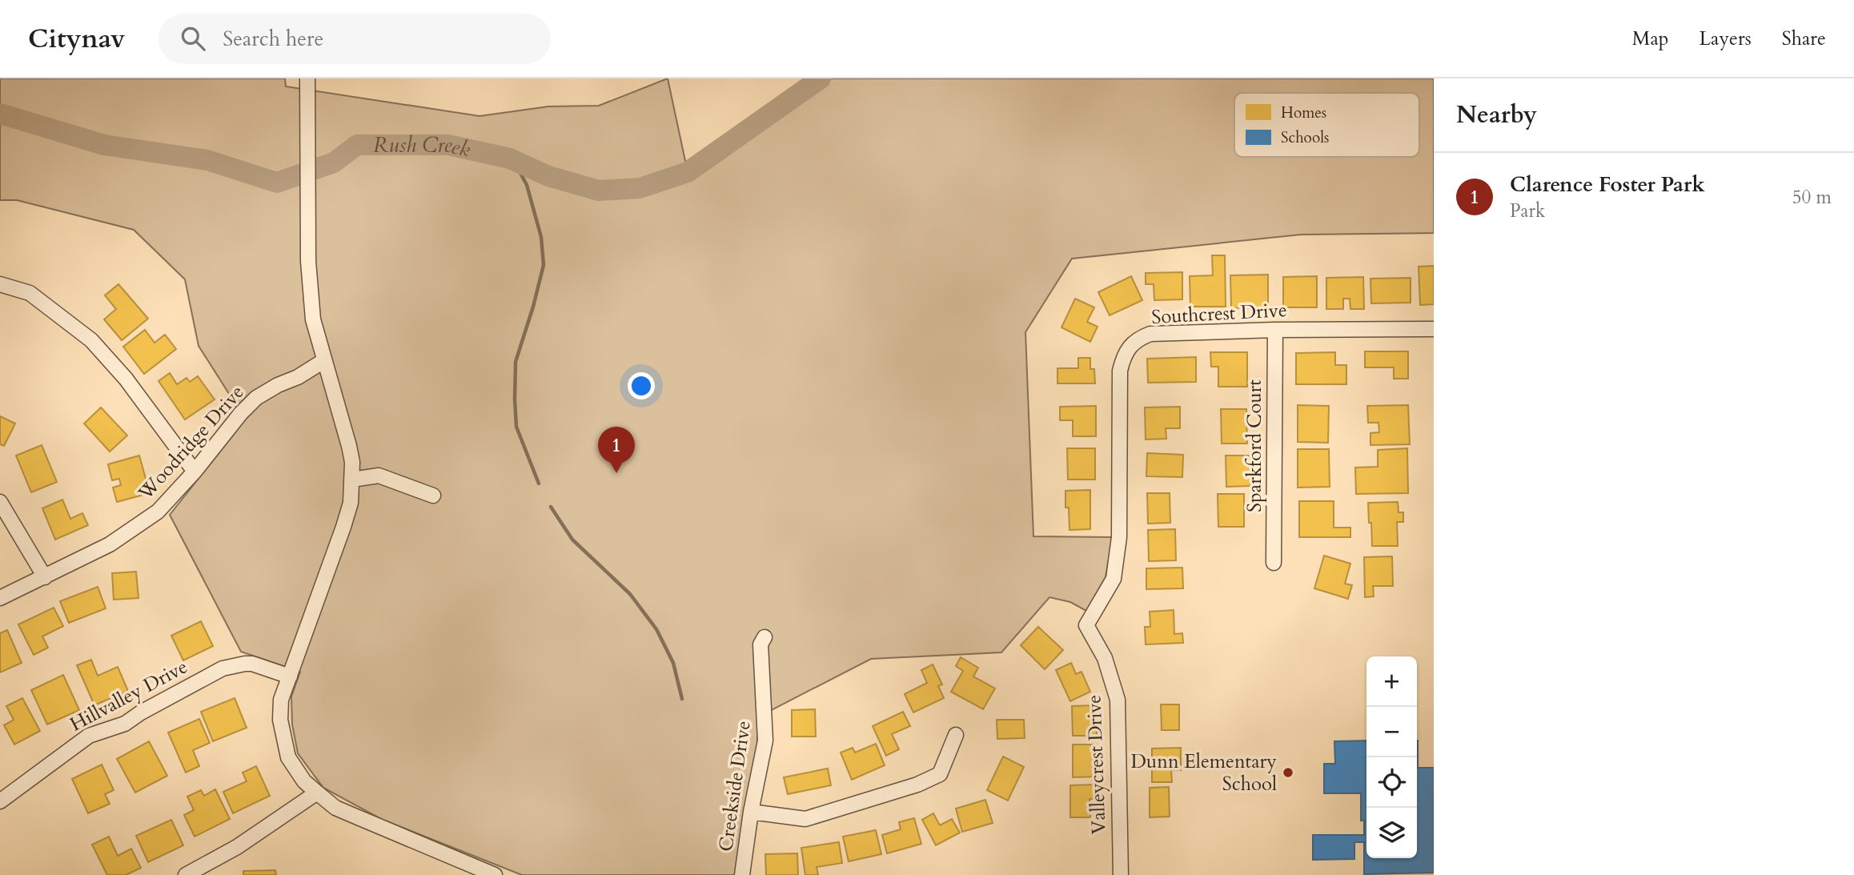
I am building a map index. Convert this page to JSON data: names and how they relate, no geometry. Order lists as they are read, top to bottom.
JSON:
{
  "streets": {
    "street": [
      "Southcrest Drive",
      "Woodridge Drive",
      "Sparkford Court",
      "Hillvalley Drive",
      "Valleycrest Drive",
      "Creekside Drive"
    ]
  },
  "crossings": [
    ["Southcrest Drive", "Sparkford Court"],
    ["Southcrest Drive", "Valleycrest Drive"]
  ],
  "water": ["Rush Creek"],
  "places": ["Dunn Elementary School"],
  "legend": ["Homes", "Schools"],
  "page": {
    "header": "Citynav",
    "search": "Search here",
    "nav": ["Map", "Layers", "Share"],
    "heading": "Nearby",
    "list": [
      {
        "mark": "1",
        "name": "Clarence Foster Park",
        "note": "Park",
        "value": "50 m"
      }
    ],
    "pins": "1",
    "map_buttons": ["+", "−"]
  }
}
